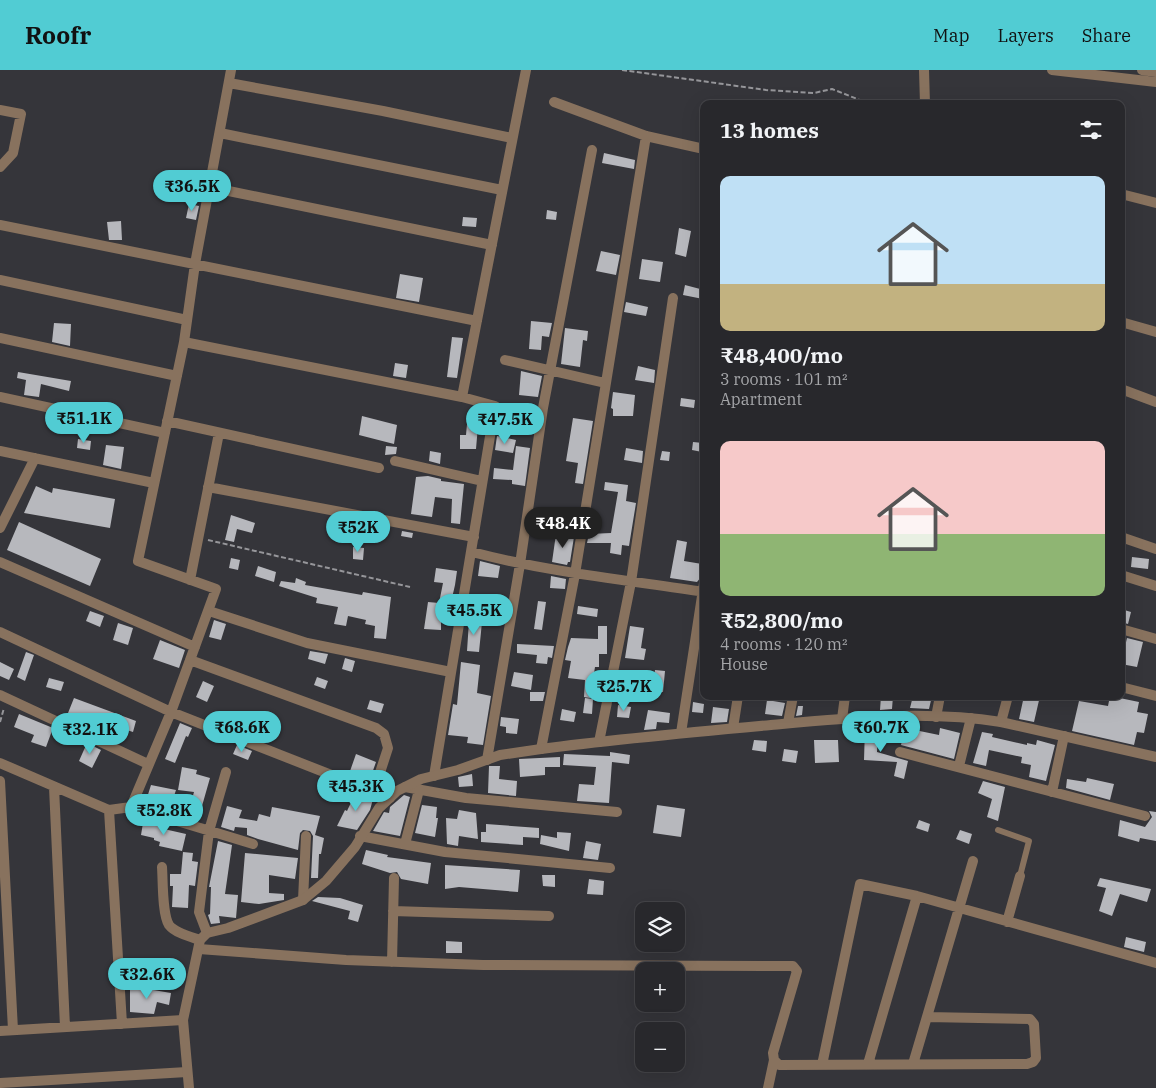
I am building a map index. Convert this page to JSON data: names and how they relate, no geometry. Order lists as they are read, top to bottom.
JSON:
{
  "page": {
    "header": "Roofr",
    "nav": ["Map", "Layers", "Share"],
    "heading": "13 homes",
    "list": [
      {
        "name": "₹48,400/mo",
        "note": "3 rooms · 101 m² · Apartment"
      },
      {
        "name": "₹52,800/mo",
        "note": "4 rooms · 120 m² · House"
      }
    ],
    "price": [
      "₹36.5K",
      "₹51.1K",
      "₹47.5K",
      "₹48.4K",
      "₹52K",
      "₹45.5K",
      "₹25.7K",
      "₹68.6K",
      "₹60.7K",
      "₹32.1K",
      "₹45.3K",
      "₹52.8K",
      "₹32.6K"
    ],
    "map_buttons": ["+", "−"]
  }
}
